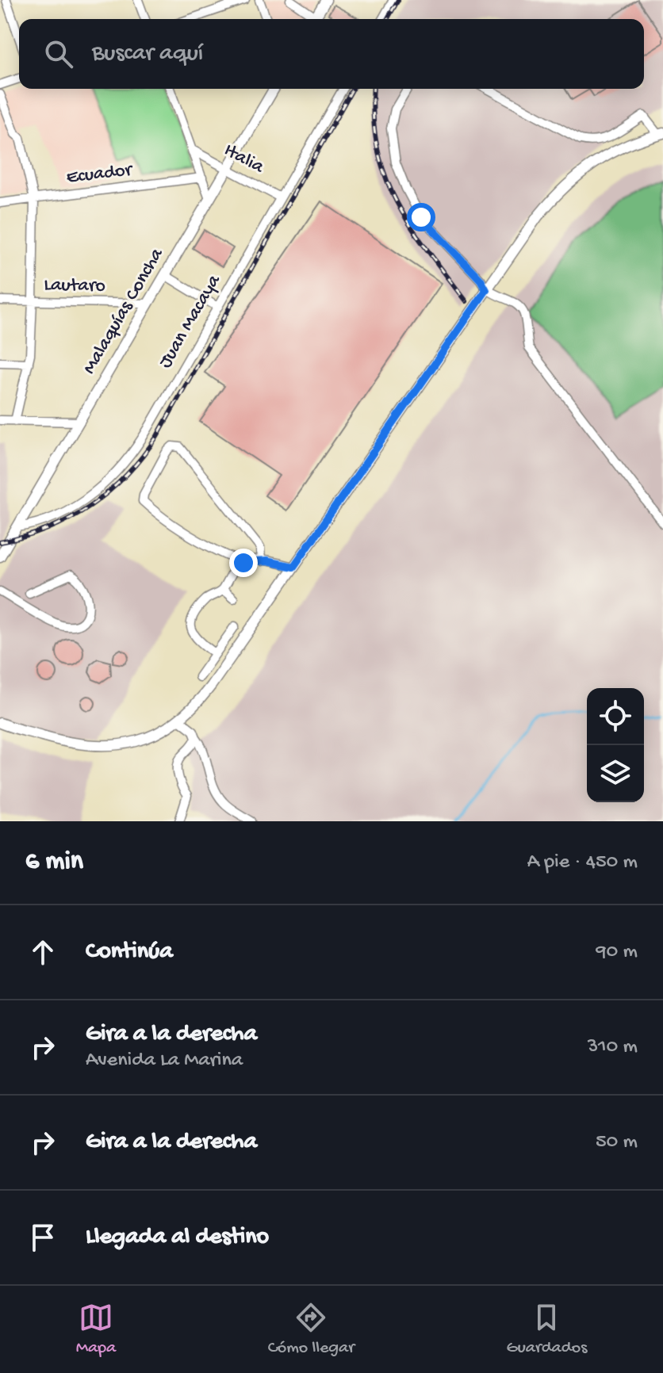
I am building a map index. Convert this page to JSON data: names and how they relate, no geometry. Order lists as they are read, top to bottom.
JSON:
{
  "streets": {
    "main road": ["Malaquías Concha"],
    "street": [
      "Italia",
      "Ecuador",
      "Lautaro",
      "Juan Macaya"
    ]
  },
  "crossings": [
    ["Italia", "Ecuador"],
    ["Italia", "Malaquías Concha"],
    ["Italia", "Juan Macaya"],
    ["Lautaro", "Malaquías Concha"],
    ["Malaquías Concha", "Juan Macaya"]
  ],
  "page": {
    "search": "Buscar aquí",
    "heading": ["6 min", "A pie · 450 m"],
    "list": [
      ["Continúa", "90 m"],
      ["Gira a la derecha", "Avenida La Marina", "310 m"],
      ["Gira a la derecha", "50 m"],
      "Llegada al destino"
    ],
    "nav": ["Mapa", "Cómo llegar", "Guardados"]
  }
}
